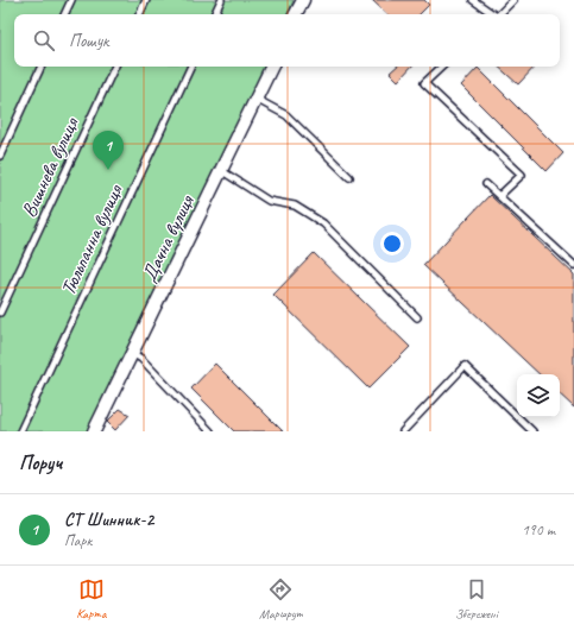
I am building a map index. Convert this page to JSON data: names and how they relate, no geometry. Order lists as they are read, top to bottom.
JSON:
{
  "streets": {
    "street": ["Дачна вулиця"],
    "lane": ["Вишнева вулиця", "Тюльпанна вулиця"]
  },
  "page": {
    "search": "Пошук",
    "pins": "1",
    "heading": "Поруч",
    "list": [
      {
        "mark": "1",
        "name": "СТ Шинник-2",
        "note": "Парк",
        "value": "190 m"
      }
    ],
    "nav": ["Карта", "Маршрут", "Збережені"]
  }
}
